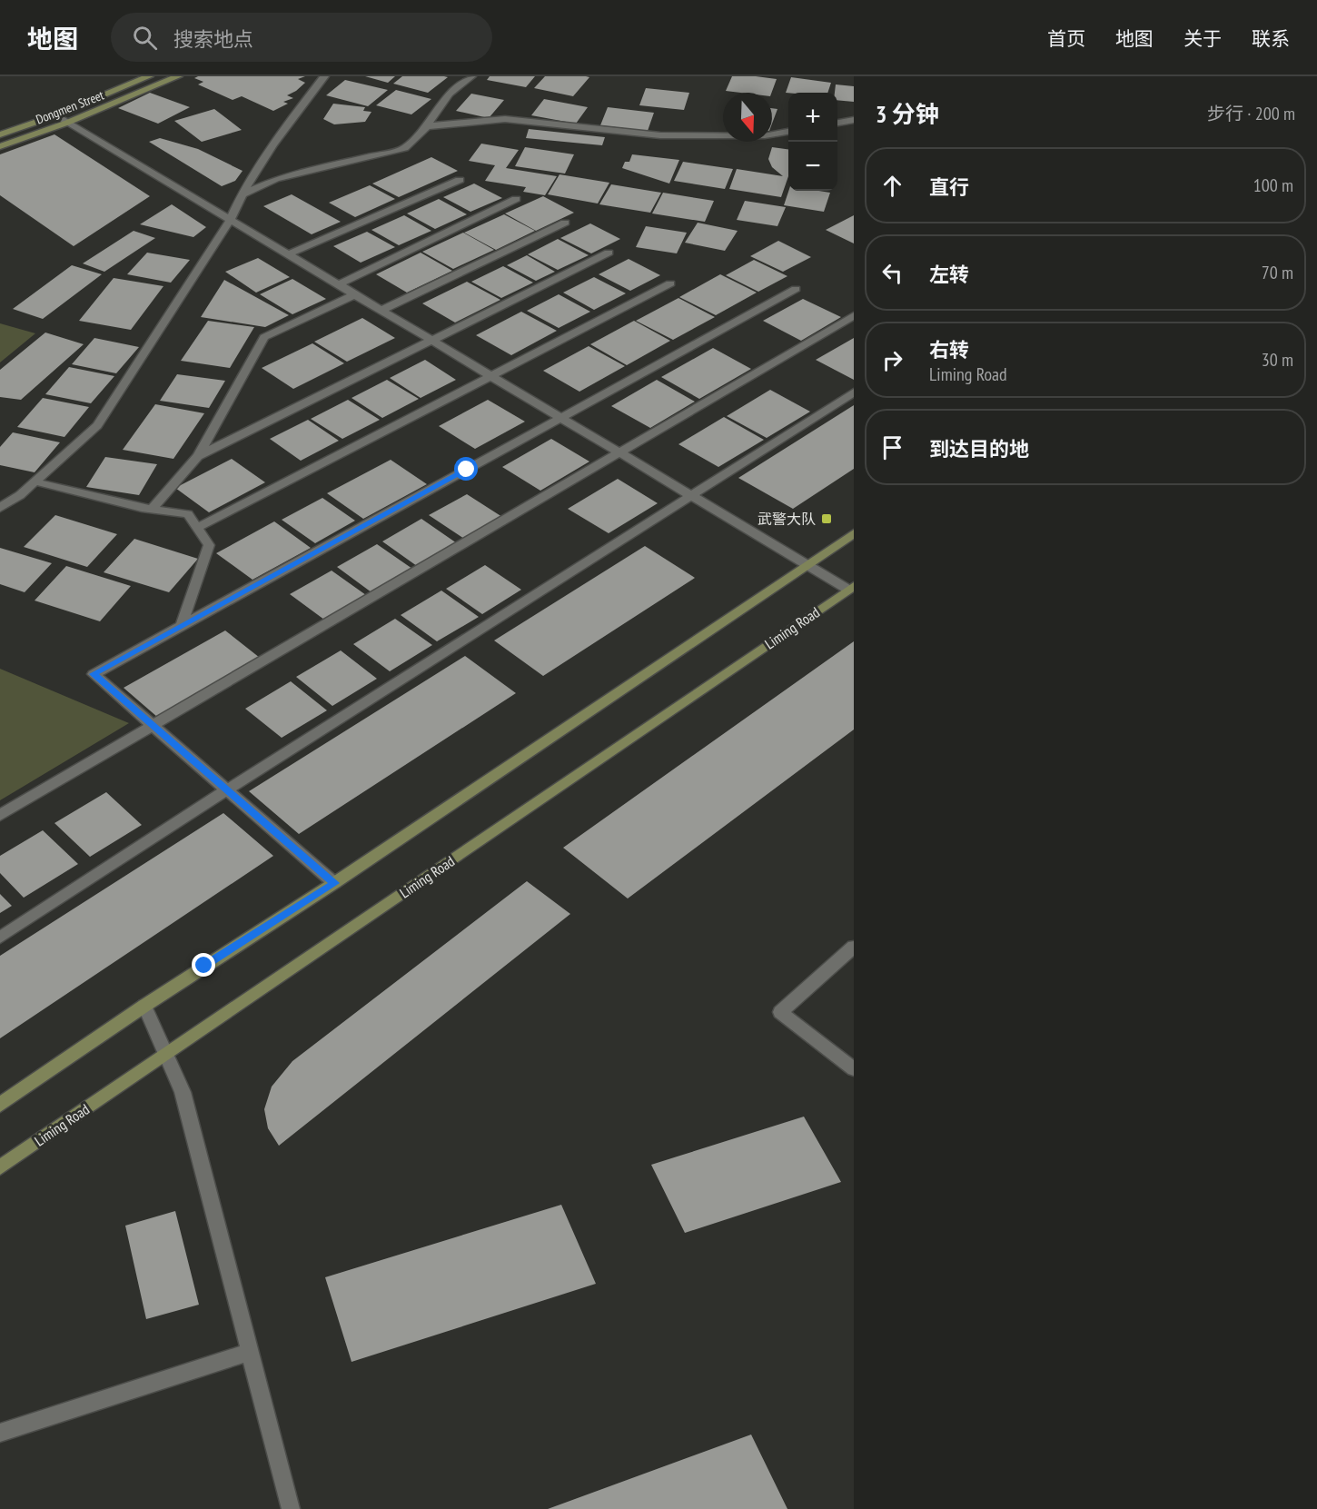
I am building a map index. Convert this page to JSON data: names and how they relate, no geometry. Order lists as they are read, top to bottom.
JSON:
{
  "streets": {
    "street": ["Dongmen Street", "Liming Road"]
  },
  "places": {
    "transit": ["武警大队"]
  },
  "north": "bottom",
  "page": {
    "header": "地图",
    "search": "搜索地点",
    "nav": [
      "首页",
      "地图",
      "关于",
      "联系"
    ],
    "heading": ["3 分钟", "步行 · 200 m"],
    "map_buttons": ["+", "−"],
    "list": [
      ["直行", "100 m"],
      ["左转", "70 m"],
      ["右转", "Liming Road", "30 m"],
      "到达目的地"
    ]
  }
}
